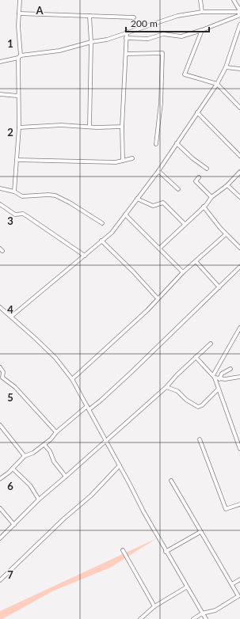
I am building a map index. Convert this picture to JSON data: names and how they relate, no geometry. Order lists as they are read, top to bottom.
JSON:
{
  "scale_bar": "200 m",
  "grid": {
    "columns": ["A"],
    "rows": [
      "1",
      "2",
      "3",
      "4",
      "5",
      "6",
      "7"
    ]
  }
}
